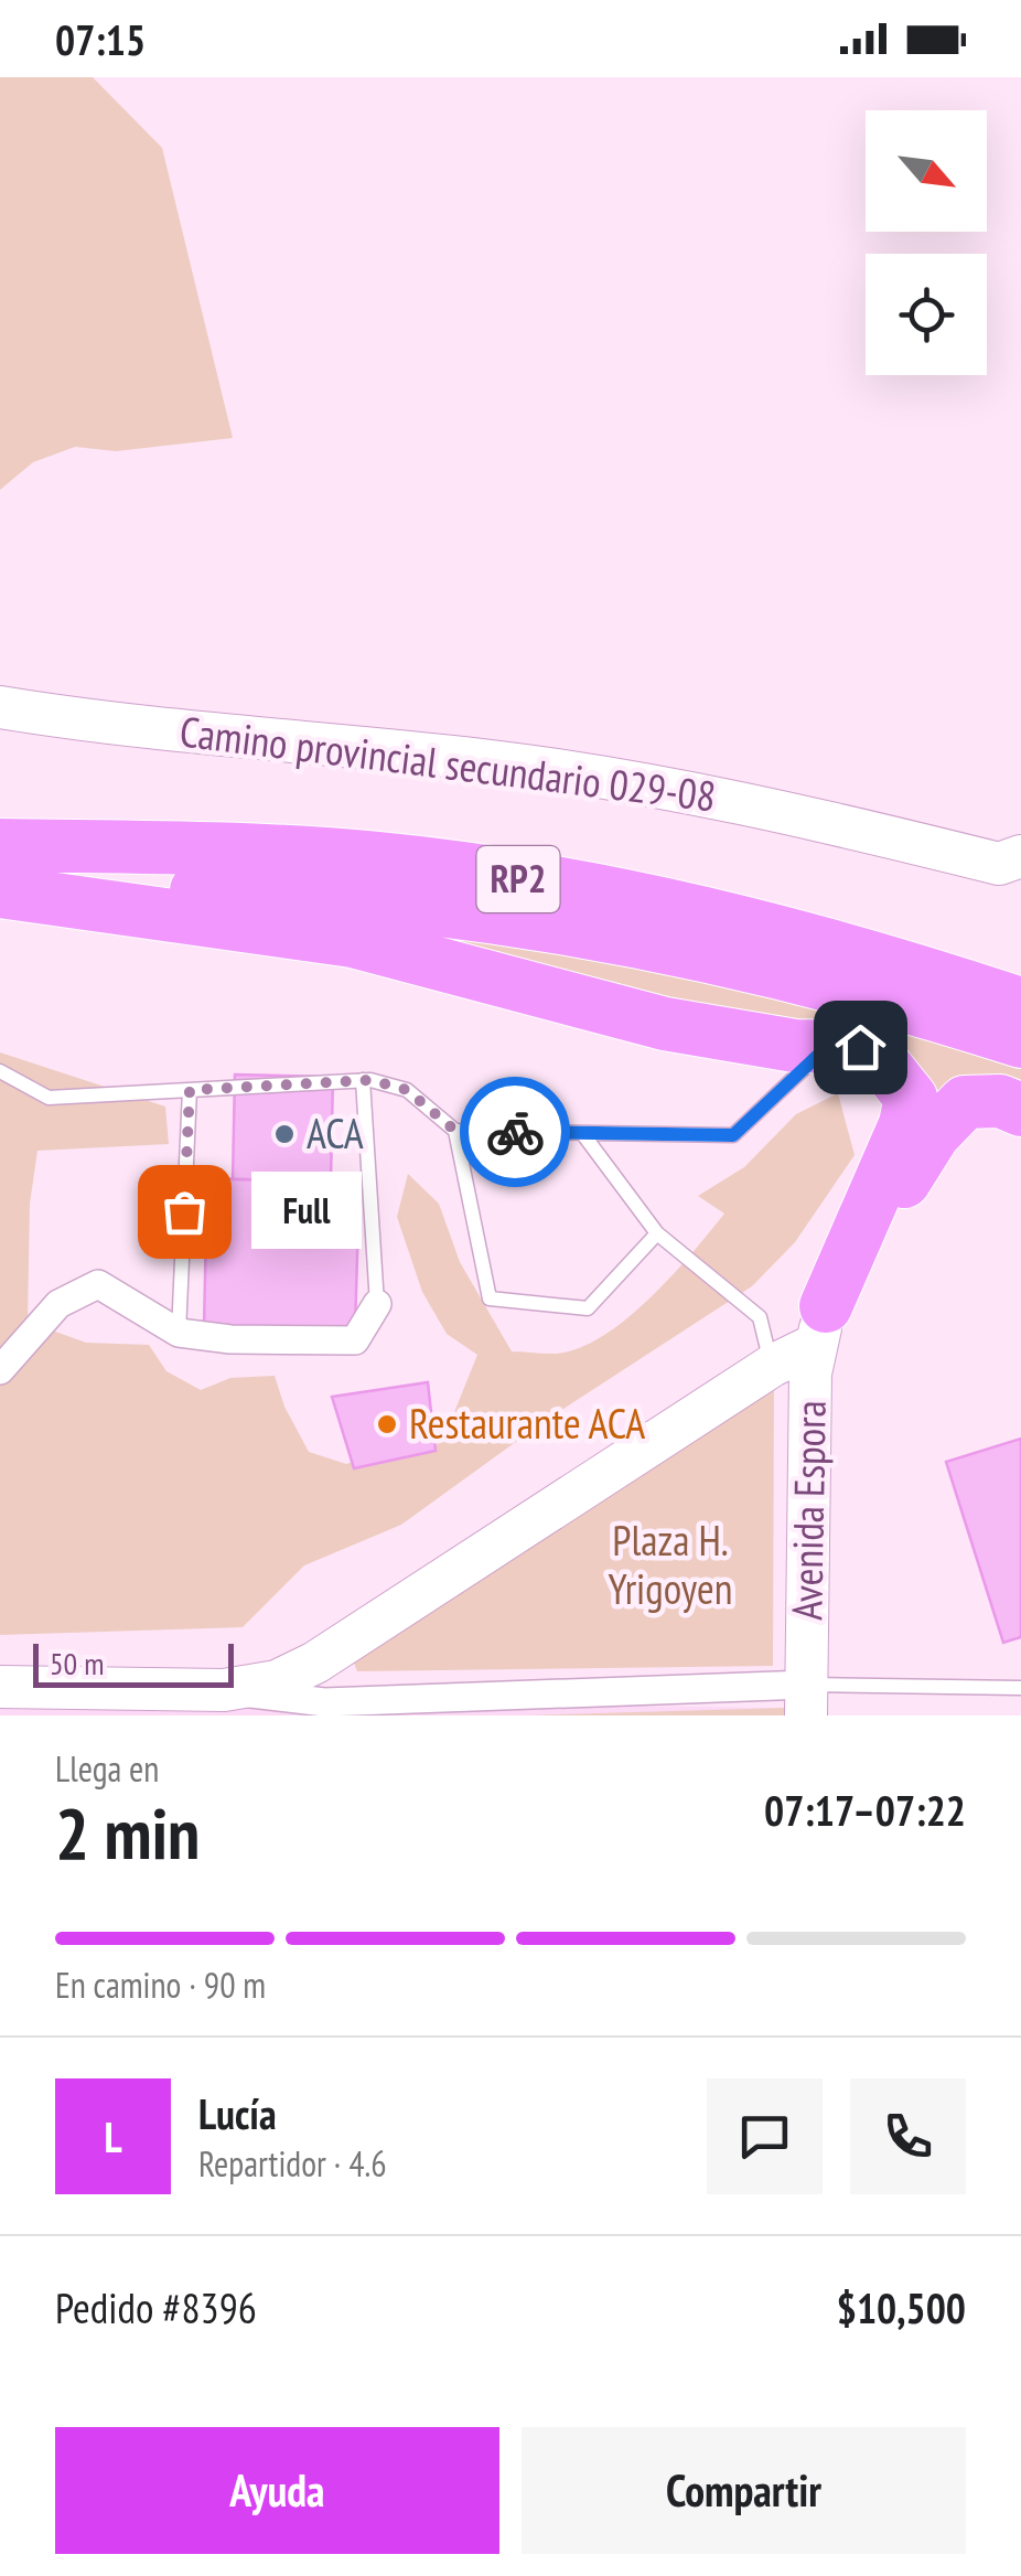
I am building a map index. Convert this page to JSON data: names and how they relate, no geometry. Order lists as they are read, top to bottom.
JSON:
{
  "streets": {
    "highway": ["RP2"],
    "street": ["Camino provincial secundario 029-08", "Avenida Espora"]
  },
  "parks": ["Plaza H. Yrigoyen"],
  "places": ["ACA", "Full", "Restaurante ACA"],
  "scale_bar": "50 m",
  "north": "bottom right",
  "page": {
    "status": "07:15",
    "bubble": "Full",
    "scale": "50 m",
    "heading": ["2 min", "Llega en", "07:17–07:22"],
    "panel": [
      "Lucía",
      "Repartidor · 4.6",
      "Pedido #8396",
      "$10,500"
    ],
    "bar": "En camino · 90 m",
    "round": "L",
    "buttons": ["Ayuda", "Compartir"]
  }
}
